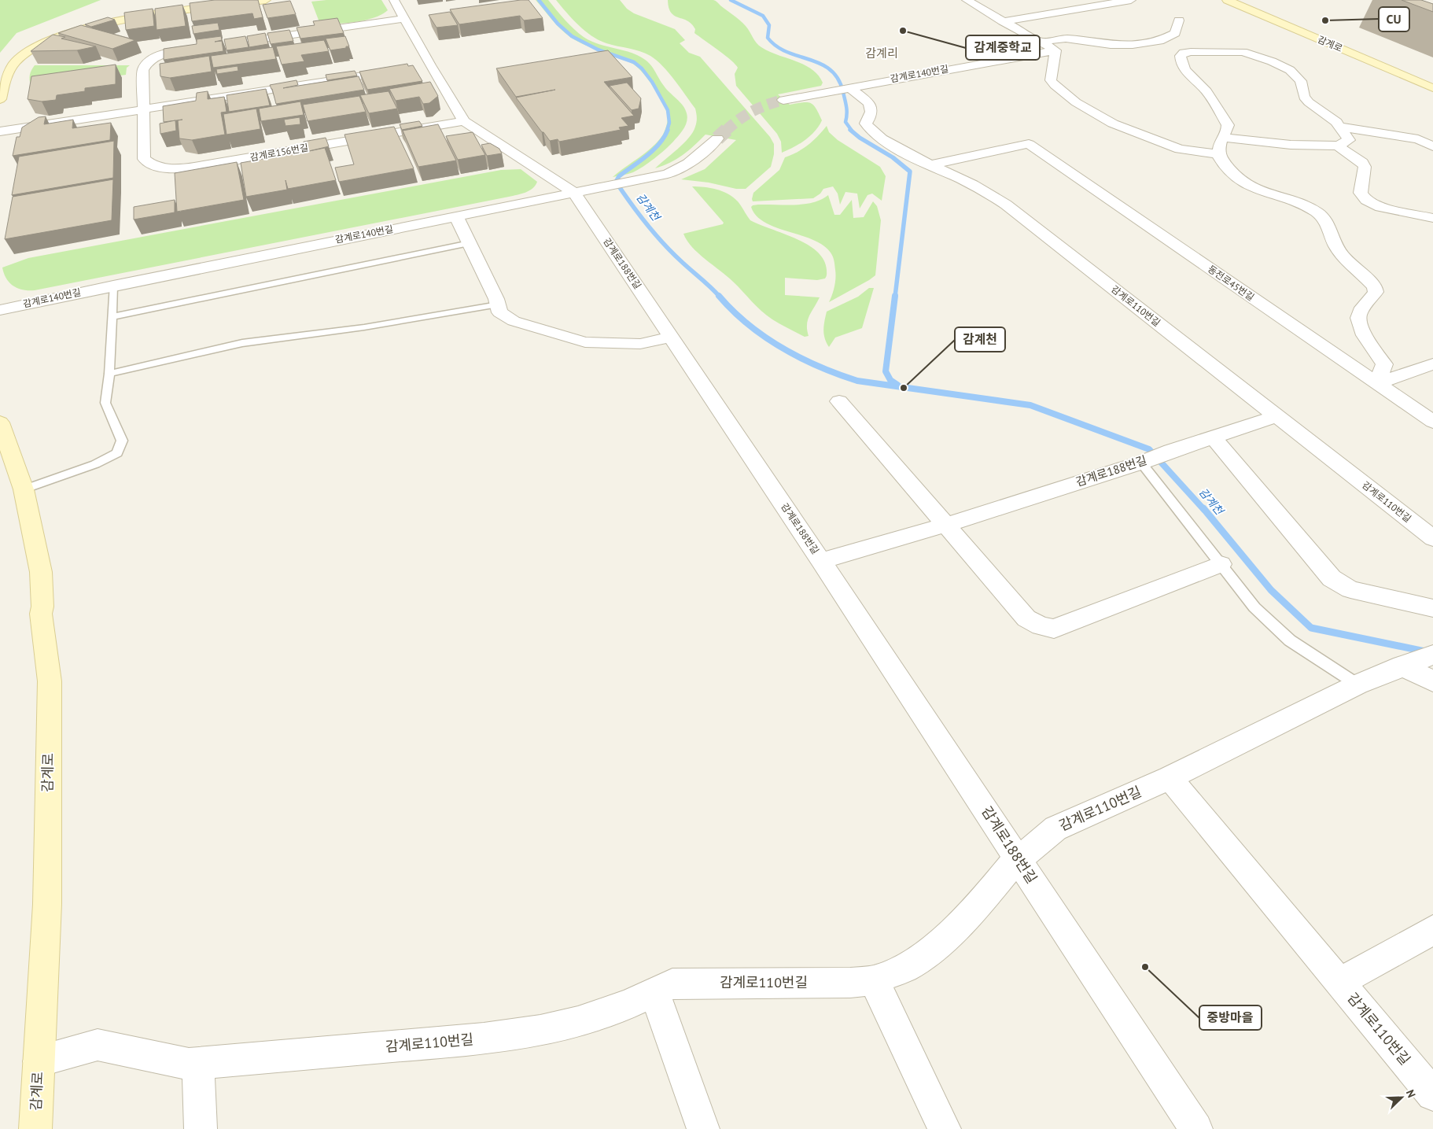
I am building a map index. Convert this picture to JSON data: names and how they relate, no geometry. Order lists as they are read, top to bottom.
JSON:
{
  "streets": {
    "main road": ["감계로"],
    "street": [
      "감계로140번길",
      "감계로156번길",
      "감계로188번길",
      "동전로45번길",
      "감계로110번길"
    ]
  },
  "crossings": [
    ["감계로", "감계로110번길"],
    ["감계로140번길", "감계로188번길"],
    ["감계로140번길", "감계로110번길"],
    ["감계로156번길", "감계로188번길"],
    ["감계로188번길", "감계로110번길"],
    ["동전로45번길", "감계로110번길"]
  ],
  "districts": ["감계리"],
  "water": ["감계천"],
  "places": [
    "CU",
    "감계중학교",
    "감계천",
    "중방마을"
  ],
  "north": "top right"
}
